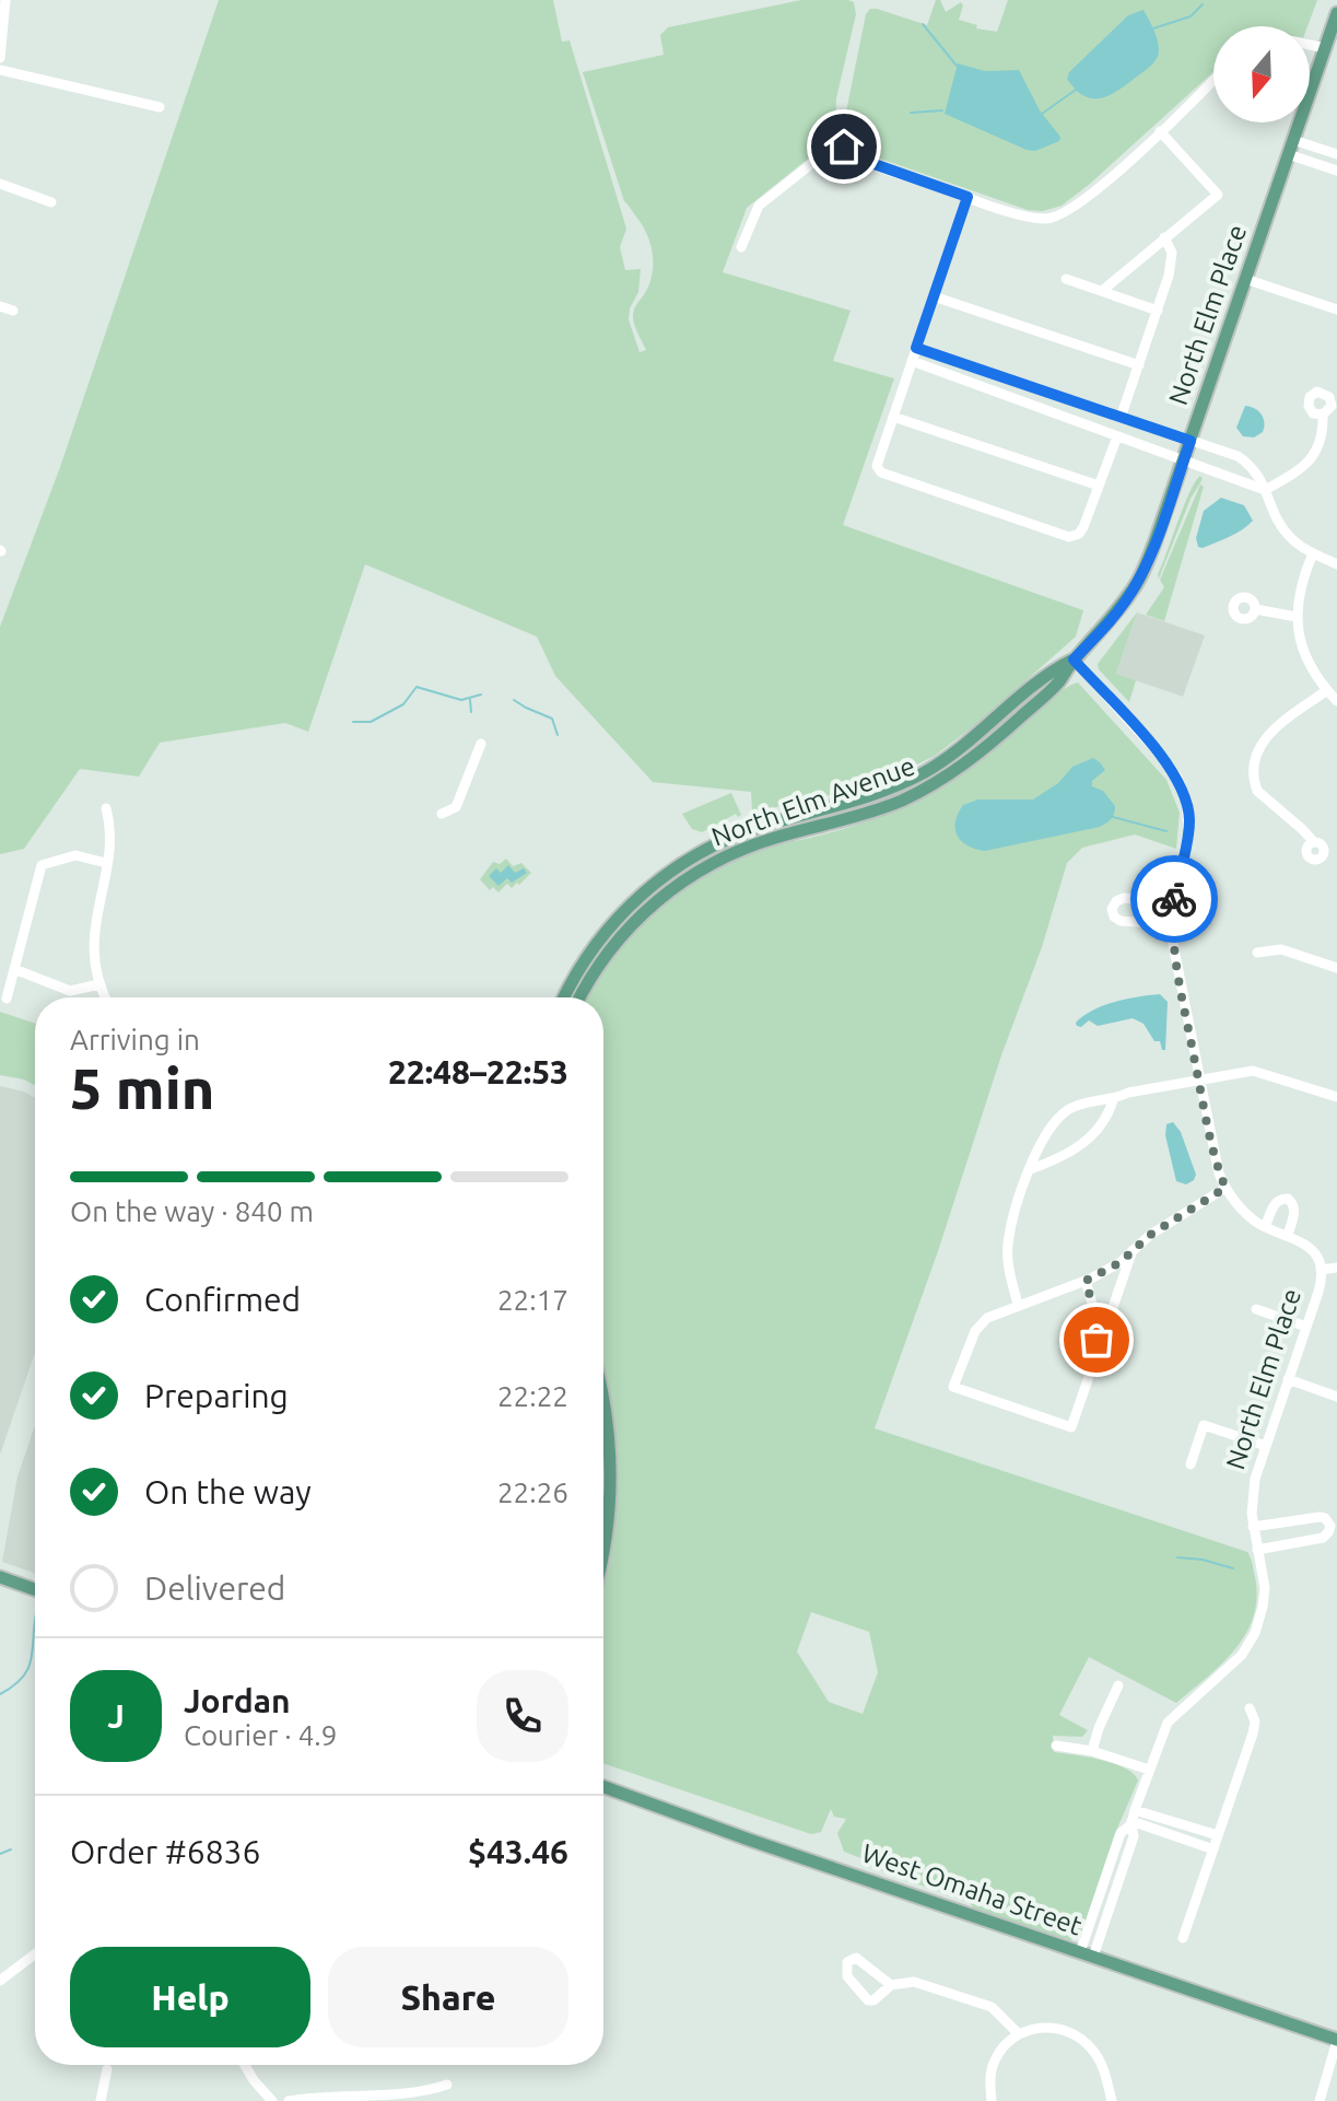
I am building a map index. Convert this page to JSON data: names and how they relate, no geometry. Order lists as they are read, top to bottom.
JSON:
{
  "streets": {
    "main road": ["North Elm Place", "North Elm Avenue", "West Omaha Street"]
  },
  "crossings": [
    ["North Elm Place", "North Elm Avenue"],
    ["North Elm Place", "West Omaha Street"]
  ],
  "north": "bottom",
  "page": {
    "heading": ["5 min", "Arriving in", "22:48–22:53"],
    "panel": [
      "Jordan",
      "Courier · 4.9",
      "Order #6836",
      "$43.46"
    ],
    "bar": "On the way · 840 m",
    "list": [
      ["Confirmed", "22:17"],
      ["Preparing", "22:22"],
      ["On the way", "22:26"],
      "Delivered"
    ],
    "round": "J",
    "buttons": ["Help", "Share"]
  }
}
